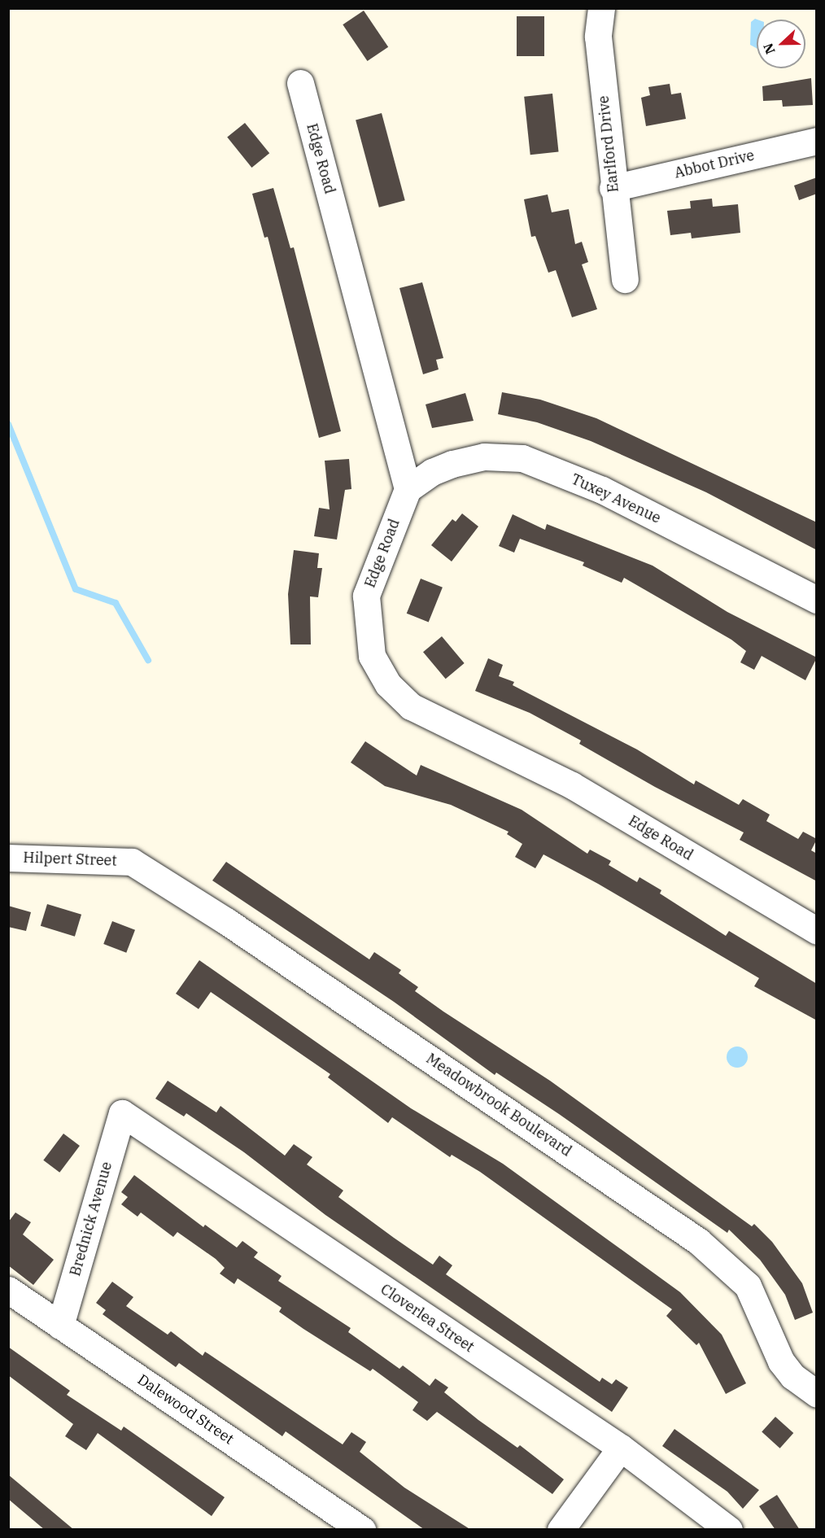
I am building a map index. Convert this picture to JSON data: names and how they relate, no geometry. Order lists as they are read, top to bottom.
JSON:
{
  "streets": {
    "street": [
      "Earlford Drive",
      "Edge Road",
      "Abbot Drive",
      "Tuxey Avenue",
      "Hilpert Street",
      "Meadowbrook Boulevard",
      "Brednick Avenue",
      "Cloverlea Street",
      "Dalewood Street"
    ]
  },
  "crossings": [
    ["Earlford Drive", "Abbot Drive"],
    ["Edge Road", "Tuxey Avenue"],
    ["Hilpert Street", "Meadowbrook Boulevard"],
    ["Brednick Avenue", "Cloverlea Street"],
    ["Brednick Avenue", "Dalewood Street"]
  ],
  "north": "left"
}
